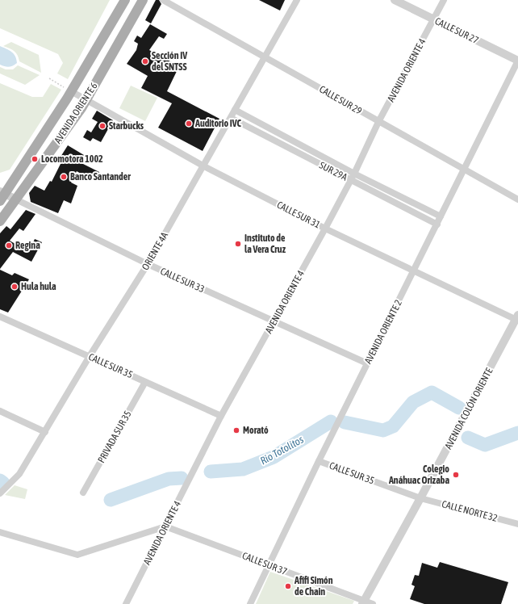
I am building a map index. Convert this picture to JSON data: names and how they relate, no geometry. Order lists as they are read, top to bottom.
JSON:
{
  "streets": {
    "main road": ["AVENIDA ORIENTE 6"],
    "street": [
      "CALLE SUR 27",
      "AVENIDA ORIENTE 4",
      "CALLE SUR 29",
      "SUR 29A",
      "CALLE SUR 31",
      "ORIENTE 4A",
      "CALLE SUR 33",
      "AVENIDA ORIENTE 2",
      "CALLE SUR 35",
      "AVENIDA COLÓN ORIENTE",
      "PRIVADA SUR 35",
      "CALLE NORTE 32",
      "CALLE SUR 37"
    ]
  },
  "crossings": [
    ["CALLE SUR 27", "AVENIDA ORIENTE 4"],
    ["CALLE SUR 27", "AVENIDA ORIENTE 2"],
    ["AVENIDA ORIENTE 4", "CALLE SUR 29"],
    ["AVENIDA ORIENTE 4", "SUR 29A"],
    ["AVENIDA ORIENTE 4", "CALLE SUR 31"],
    ["AVENIDA ORIENTE 4", "CALLE SUR 33"],
    ["AVENIDA ORIENTE 4", "CALLE SUR 35"],
    ["AVENIDA ORIENTE 4", "CALLE SUR 37"],
    ["CALLE SUR 29", "ORIENTE 4A"],
    ["CALLE SUR 29", "AVENIDA ORIENTE 2"],
    ["AVENIDA ORIENTE 6", "CALLE SUR 31"],
    ["AVENIDA ORIENTE 6", "CALLE SUR 33"],
    ["SUR 29A", "ORIENTE 4A"],
    ["SUR 29A", "AVENIDA ORIENTE 2"],
    ["CALLE SUR 31", "ORIENTE 4A"],
    ["CALLE SUR 31", "AVENIDA ORIENTE 2"],
    ["CALLE SUR 31", "AVENIDA COLÓN ORIENTE"],
    ["ORIENTE 4A", "CALLE SUR 33"],
    ["ORIENTE 4A", "CALLE SUR 35"],
    ["CALLE SUR 33", "AVENIDA ORIENTE 2"],
    ["AVENIDA ORIENTE 2", "CALLE SUR 35"],
    ["AVENIDA ORIENTE 2", "CALLE SUR 37"],
    ["CALLE SUR 35", "AVENIDA COLÓN ORIENTE"],
    ["CALLE SUR 35", "PRIVADA SUR 35"],
    ["CALLE SUR 35", "CALLE NORTE 32"],
    ["AVENIDA COLÓN ORIENTE", "CALLE NORTE 32"],
    ["AVENIDA COLÓN ORIENTE", "CALLE SUR 37"]
  ],
  "water": ["Rio Totolitos"],
  "places": [
    "Sección IV del SNTSS",
    "Auditorio IVC",
    "Starbucks",
    "Locomotora 1002",
    "Banco Santander",
    "Instituto de la Vera Cruz",
    "Regina",
    "Hula hula",
    "Morató",
    "Colegio Anáhuac Orizaba",
    "Afifi Simón de Chain"
  ]
}
